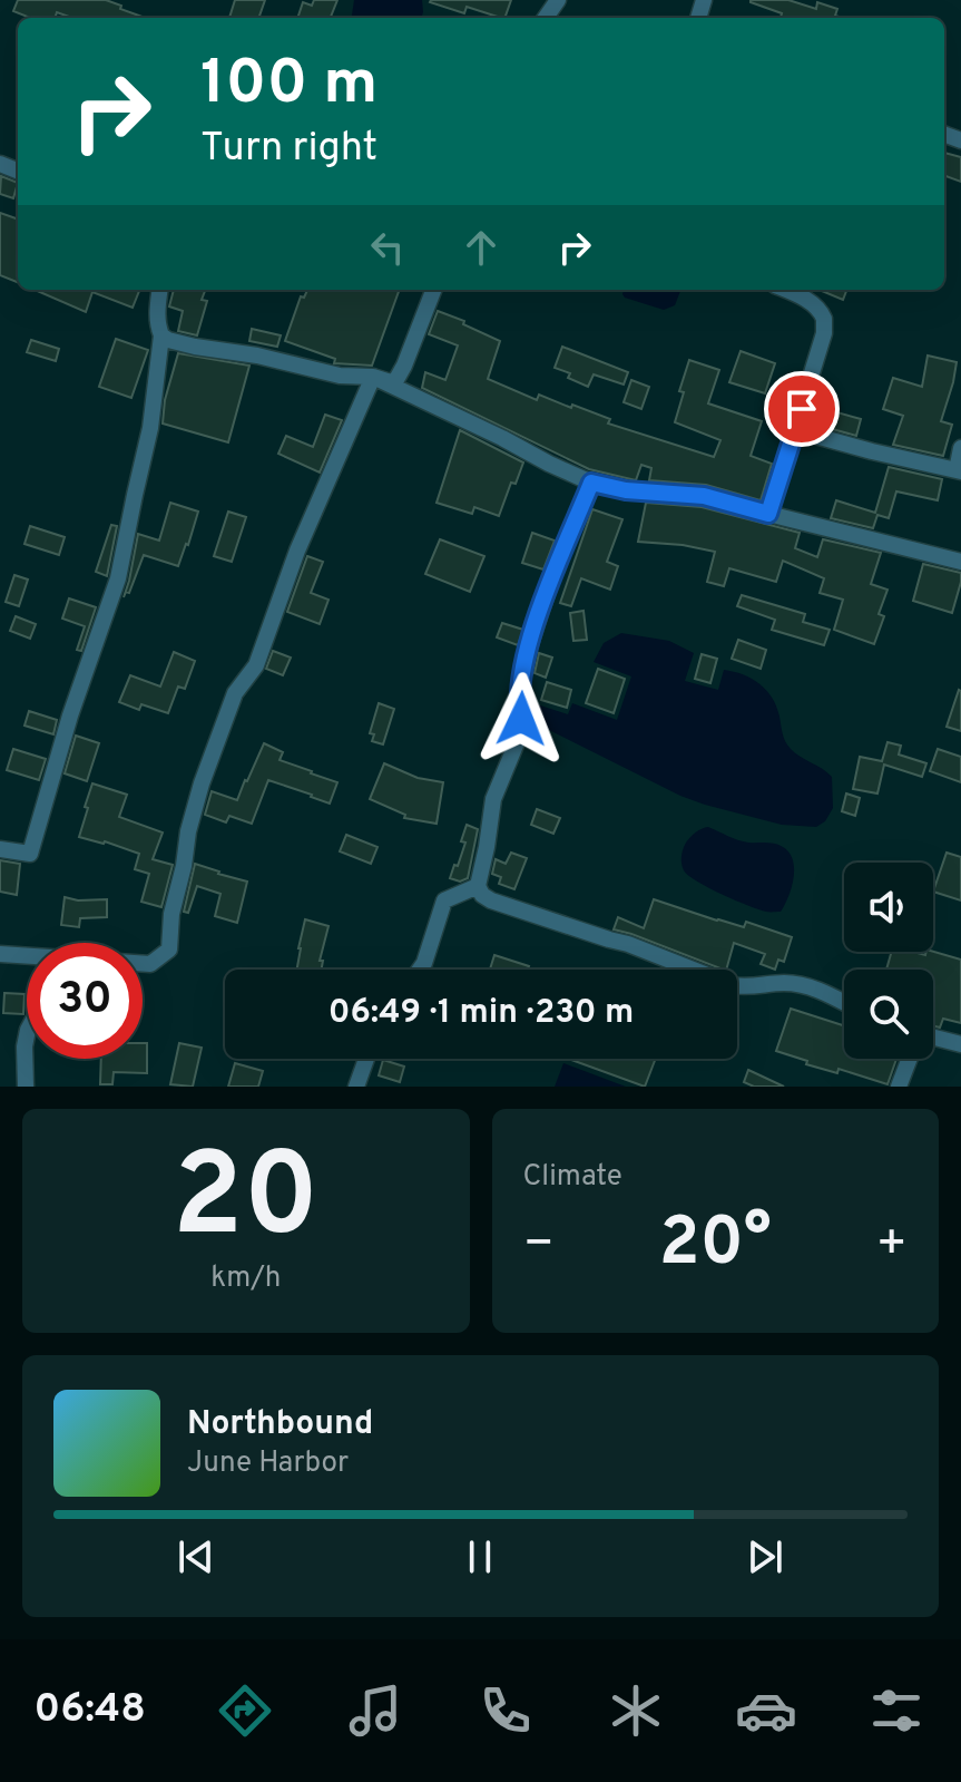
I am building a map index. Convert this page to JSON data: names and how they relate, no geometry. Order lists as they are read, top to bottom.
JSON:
{
  "page": {
    "turn": ["100 m", "Turn right"],
    "limit": "30",
    "trip": "06:49 · 1 min · 230 m",
    "tile": [
      ["20", "km/h"],
      "Climate"
    ],
    "heat": ["−", "20°", "+"],
    "song": ["Northbound", "June Harbor"],
    "tabs": "06:48"
  }
}
